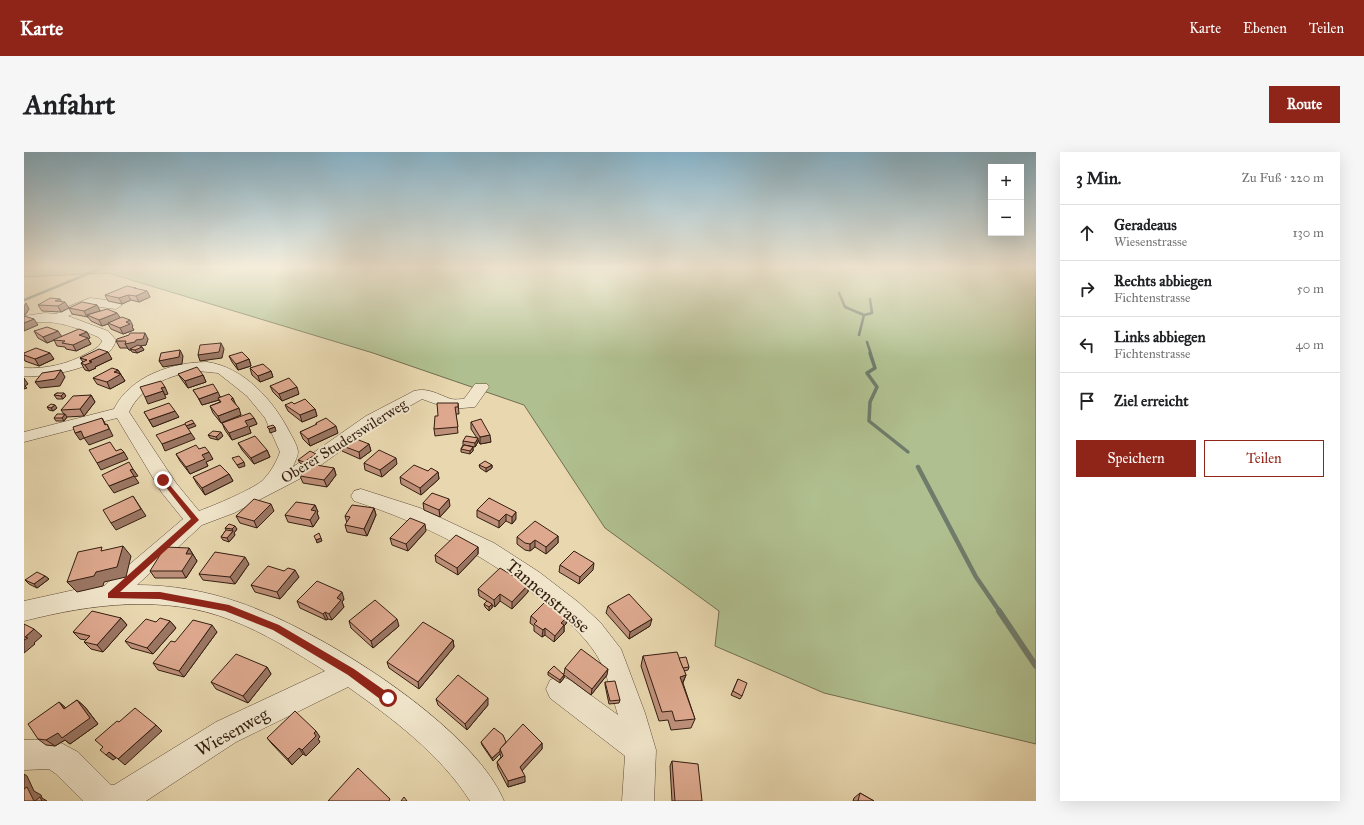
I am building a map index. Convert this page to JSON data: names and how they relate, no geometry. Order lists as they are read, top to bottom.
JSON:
{
  "streets": {
    "street": ["Oberer Studerswilerweg", "Tannenstrasse", "Wiesenweg"]
  },
  "page": {
    "header": "Karte",
    "nav": ["Karte", "Ebenen", "Teilen"],
    "buttons": [
      "Route",
      ["Speichern", "Teilen"]
    ],
    "title": "Anfahrt",
    "heading": ["3 Min.", "Zu Fuß · 220 m"],
    "map_buttons": ["+", "−"],
    "list": [
      ["Geradeaus", "Wiesenstrasse", "130 m"],
      ["Rechts abbiegen", "Fichtenstrasse", "50 m"],
      ["Links abbiegen", "Fichtenstrasse", "40 m"],
      "Ziel erreicht"
    ]
  }
}
